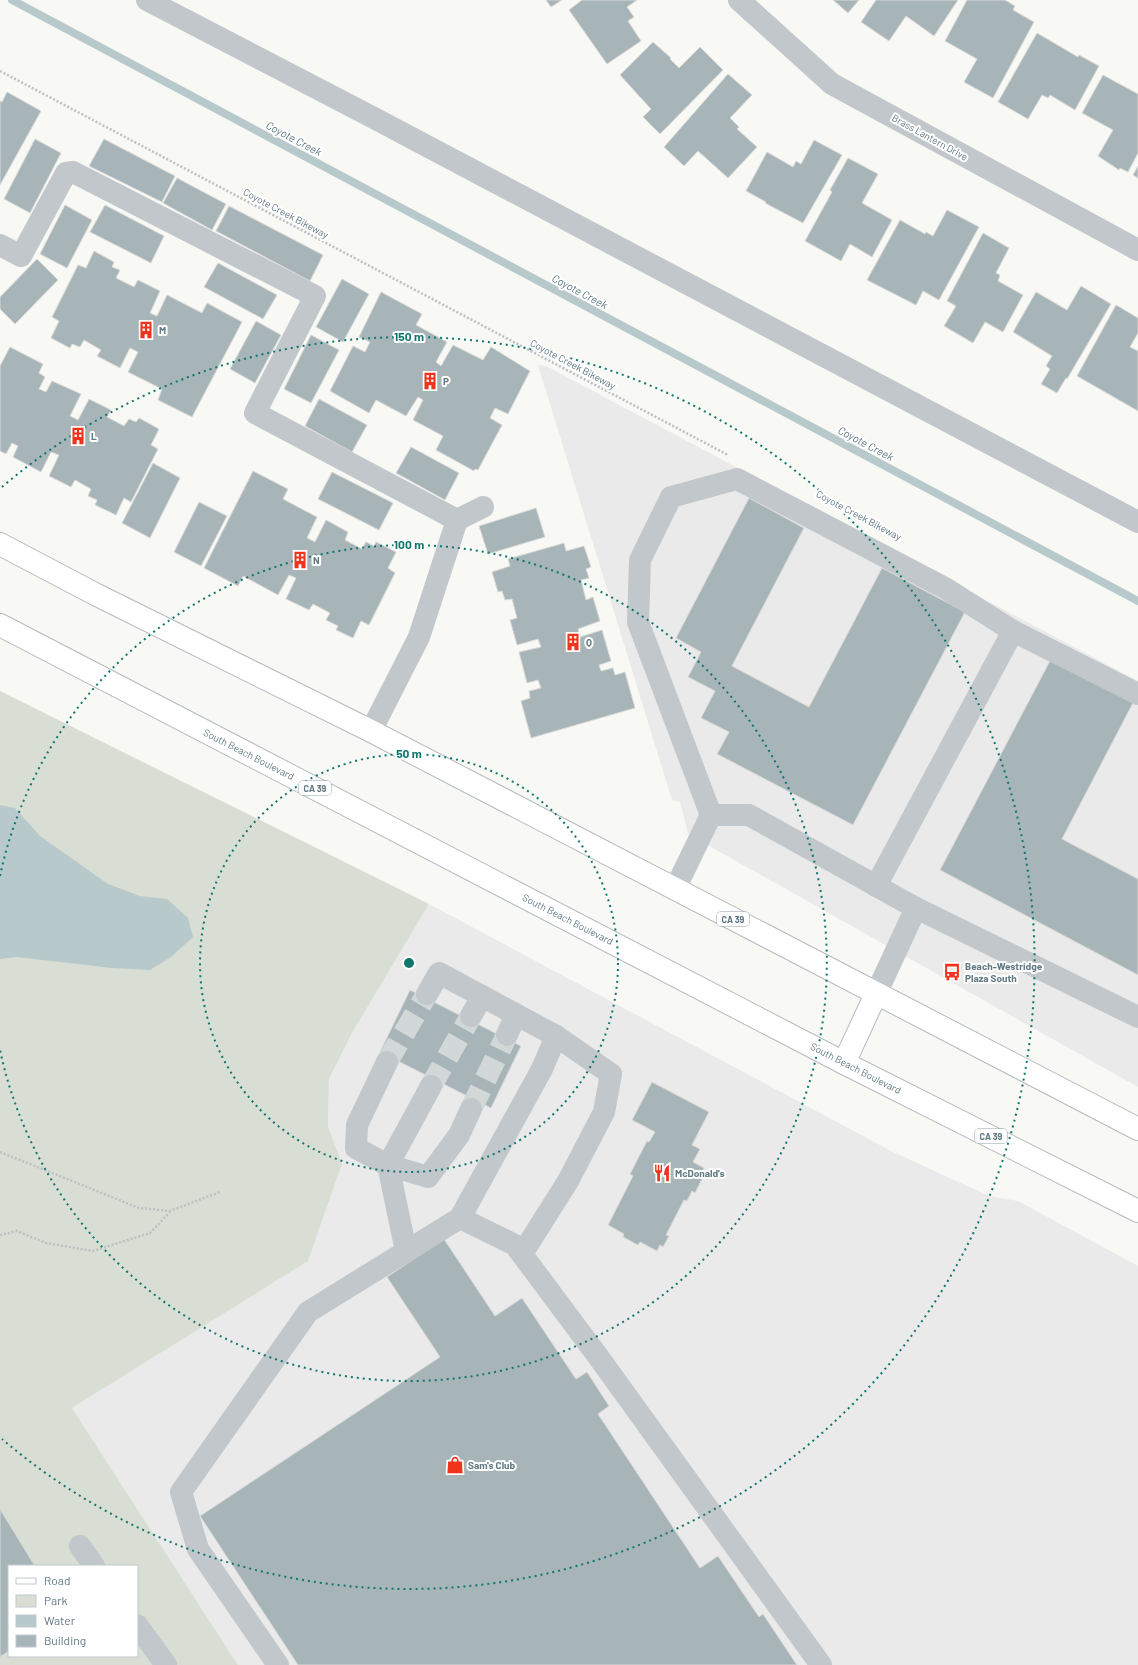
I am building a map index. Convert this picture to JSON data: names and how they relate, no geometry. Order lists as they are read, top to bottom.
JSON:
{
  "streets": {
    "main road": ["South Beach Boulevard", "CA 39"],
    "street": ["Brass Lantern Drive"],
    "path": ["Coyote Creek Bikeway"]
  },
  "water": ["Coyote Creek"],
  "places": {
    "building": [
      "M",
      "P",
      "L",
      "N",
      "Q"
    ],
    "bus stop": ["Beach-Westridge Plaza South"],
    "restaurant": ["McDonald's"],
    "shop": ["Sam's Club"]
  },
  "legend": [
    "Road",
    "Park",
    "Water",
    "Building"
  ],
  "rings": ["150 m", "100 m", "50 m"]
}
